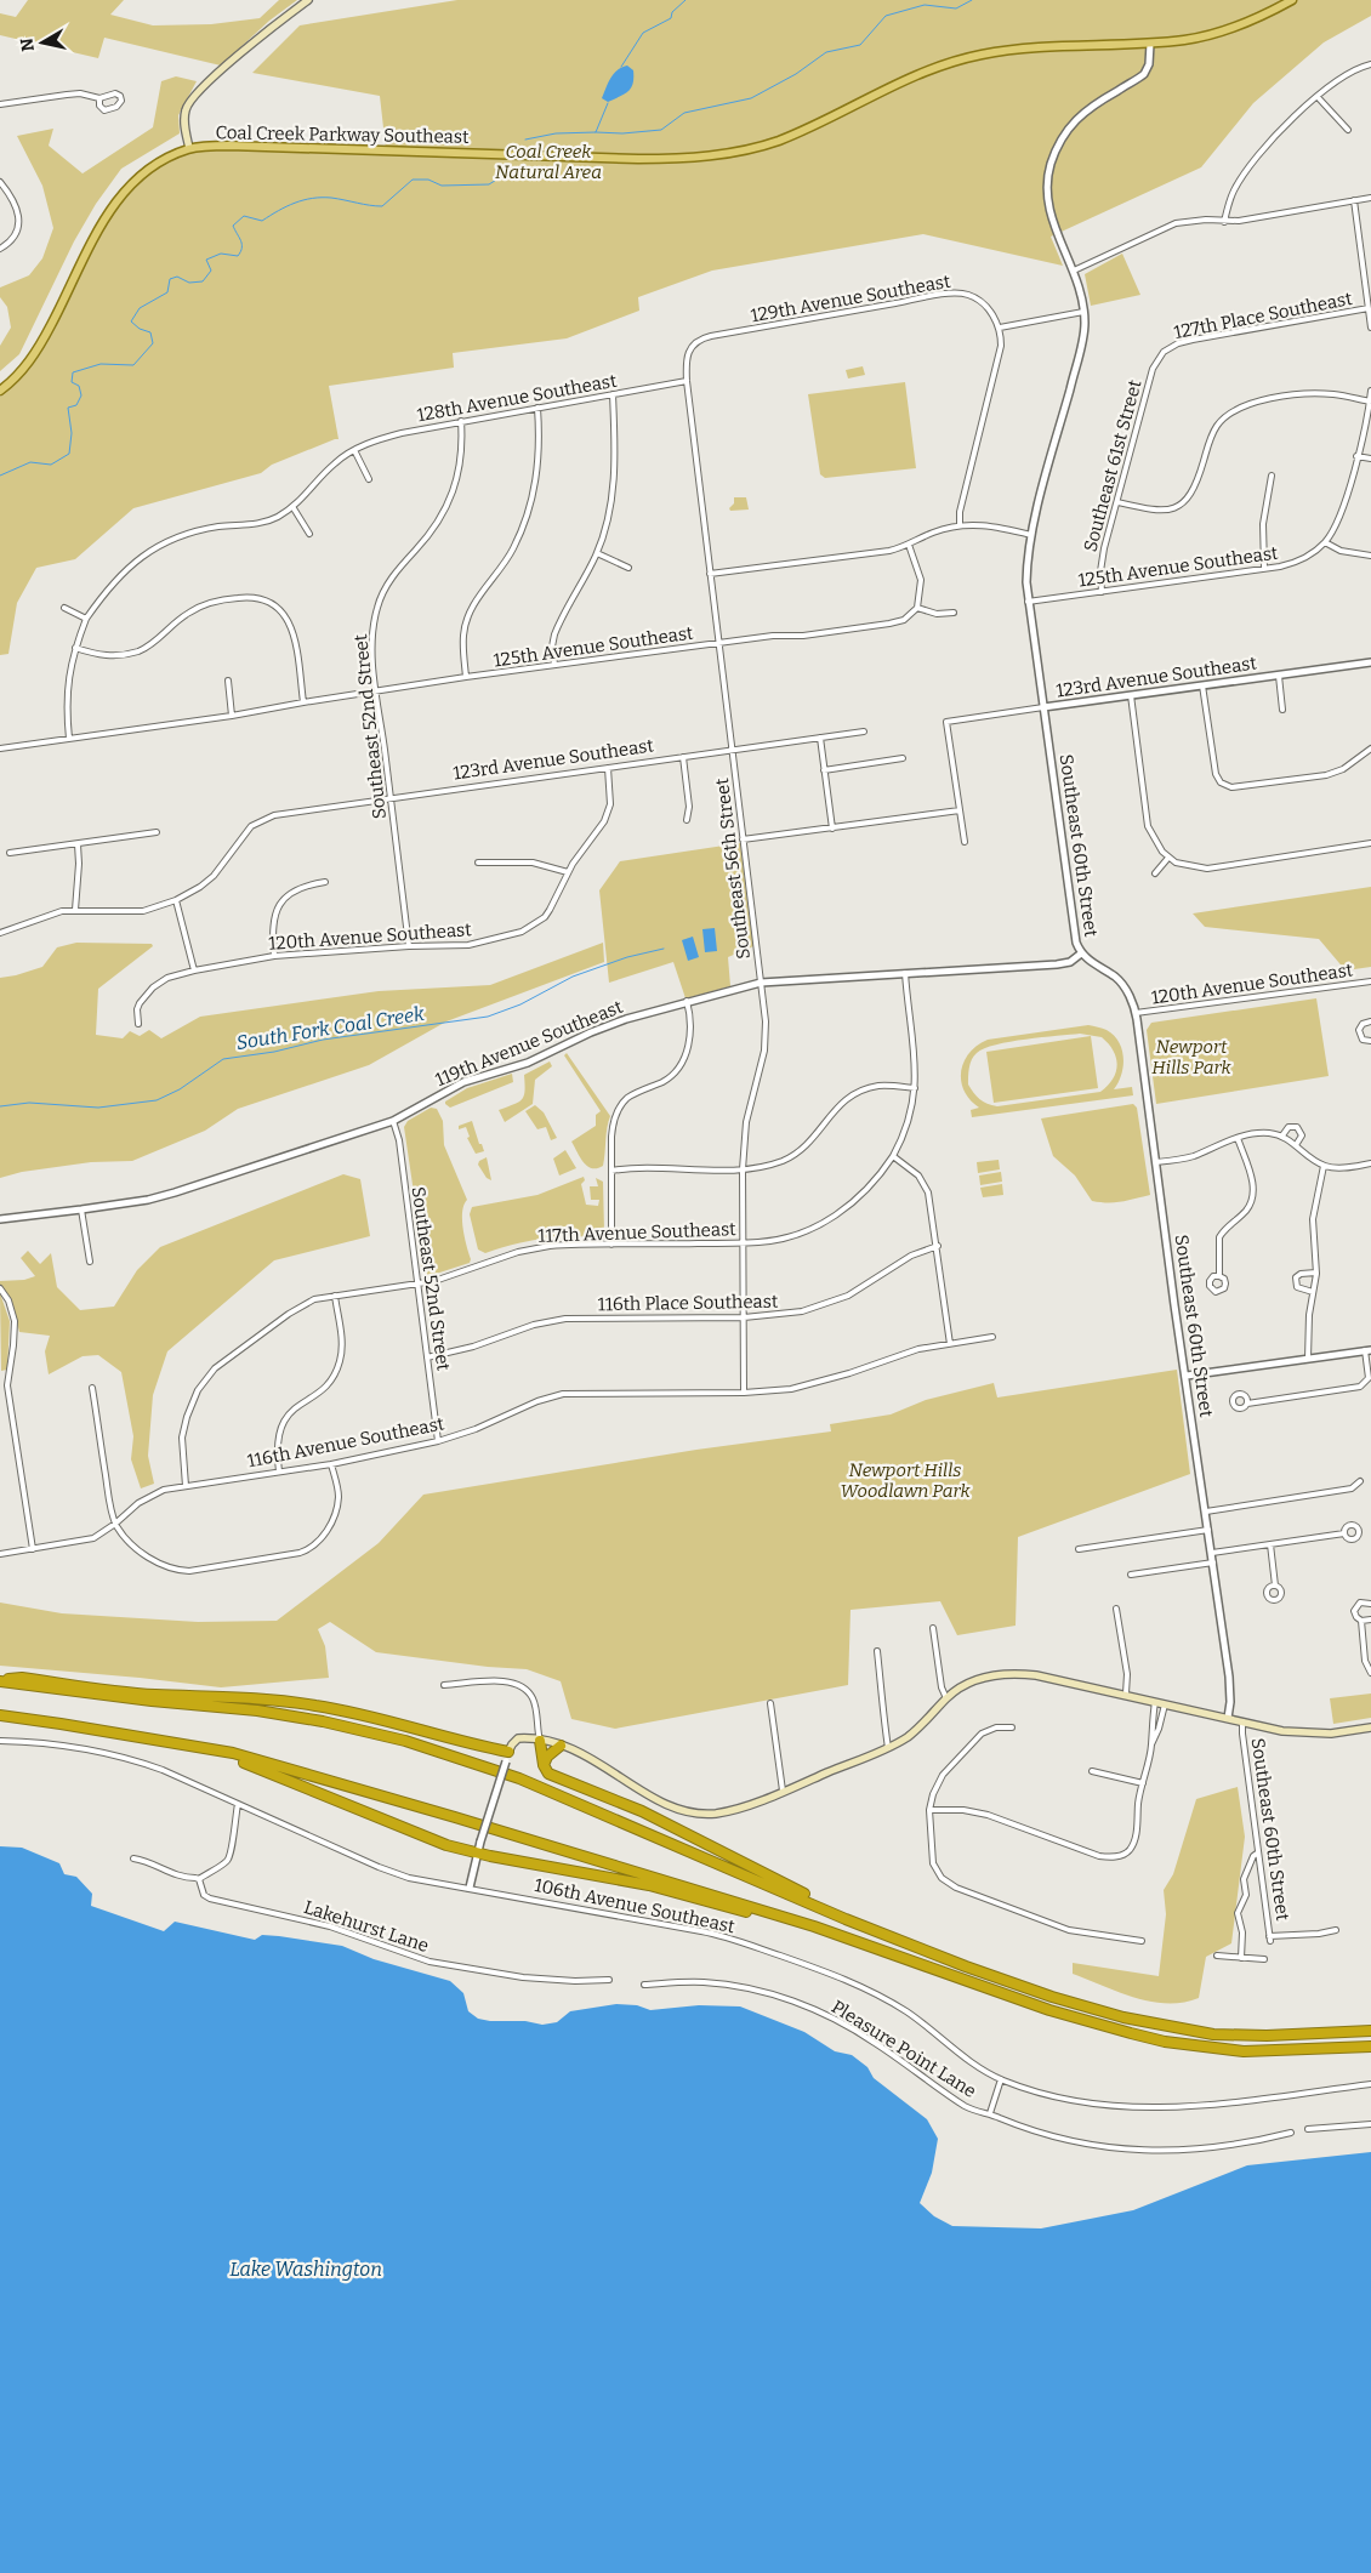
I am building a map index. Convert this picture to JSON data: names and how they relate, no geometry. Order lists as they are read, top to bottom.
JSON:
{
  "streets": {
    "main road": ["Coal Creek Parkway Southeast"],
    "street": [
      "129th Avenue Southeast",
      "127th Place Southeast",
      "128th Avenue Southeast",
      "Southeast 61st Street",
      "125th Avenue Southeast",
      "123rd Avenue Southeast",
      "Southeast 52nd Street",
      "Southeast 60th Street",
      "Southeast 56th Street",
      "120th Avenue Southeast",
      "119th Avenue Southeast",
      "117th Avenue Southeast",
      "116th Place Southeast",
      "116th Avenue Southeast",
      "106th Avenue Southeast",
      "Lakehurst Lane",
      "Pleasure Point Lane"
    ]
  },
  "crossings": [
    ["Coal Creek Parkway Southeast", "Southeast 60th Street"],
    ["129th Avenue Southeast", "Southeast 56th Street"],
    ["127th Place Southeast", "Southeast 61st Street"],
    ["128th Avenue Southeast", "Southeast 52nd Street"],
    ["128th Avenue Southeast", "Southeast 56th Street"],
    ["Southeast 61st Street", "125th Avenue Southeast"],
    ["125th Avenue Southeast", "Southeast 52nd Street"],
    ["125th Avenue Southeast", "Southeast 60th Street"],
    ["125th Avenue Southeast", "Southeast 56th Street"],
    ["123rd Avenue Southeast", "Southeast 52nd Street"],
    ["123rd Avenue Southeast", "Southeast 60th Street"],
    ["123rd Avenue Southeast", "Southeast 56th Street"],
    ["123rd Avenue Southeast", "120th Avenue Southeast"],
    ["Southeast 52nd Street", "120th Avenue Southeast"],
    ["Southeast 52nd Street", "119th Avenue Southeast"],
    ["Southeast 52nd Street", "117th Avenue Southeast"],
    ["Southeast 52nd Street", "116th Place Southeast"],
    ["Southeast 52nd Street", "116th Avenue Southeast"],
    ["Southeast 60th Street", "120th Avenue Southeast"],
    ["Southeast 60th Street", "119th Avenue Southeast"],
    ["Southeast 56th Street", "119th Avenue Southeast"],
    ["Southeast 56th Street", "117th Avenue Southeast"],
    ["Southeast 56th Street", "116th Place Southeast"],
    ["Southeast 56th Street", "116th Avenue Southeast"],
    ["119th Avenue Southeast", "117th Avenue Southeast"],
    ["117th Avenue Southeast", "116th Avenue Southeast"]
  ],
  "water": ["South Fork Coal Creek", "Lake Washington"],
  "parks": ["Coal Creek Natural Area", "Newport Hills Park", "Newport Hills Woodlawn Park"],
  "north": "left"
}
